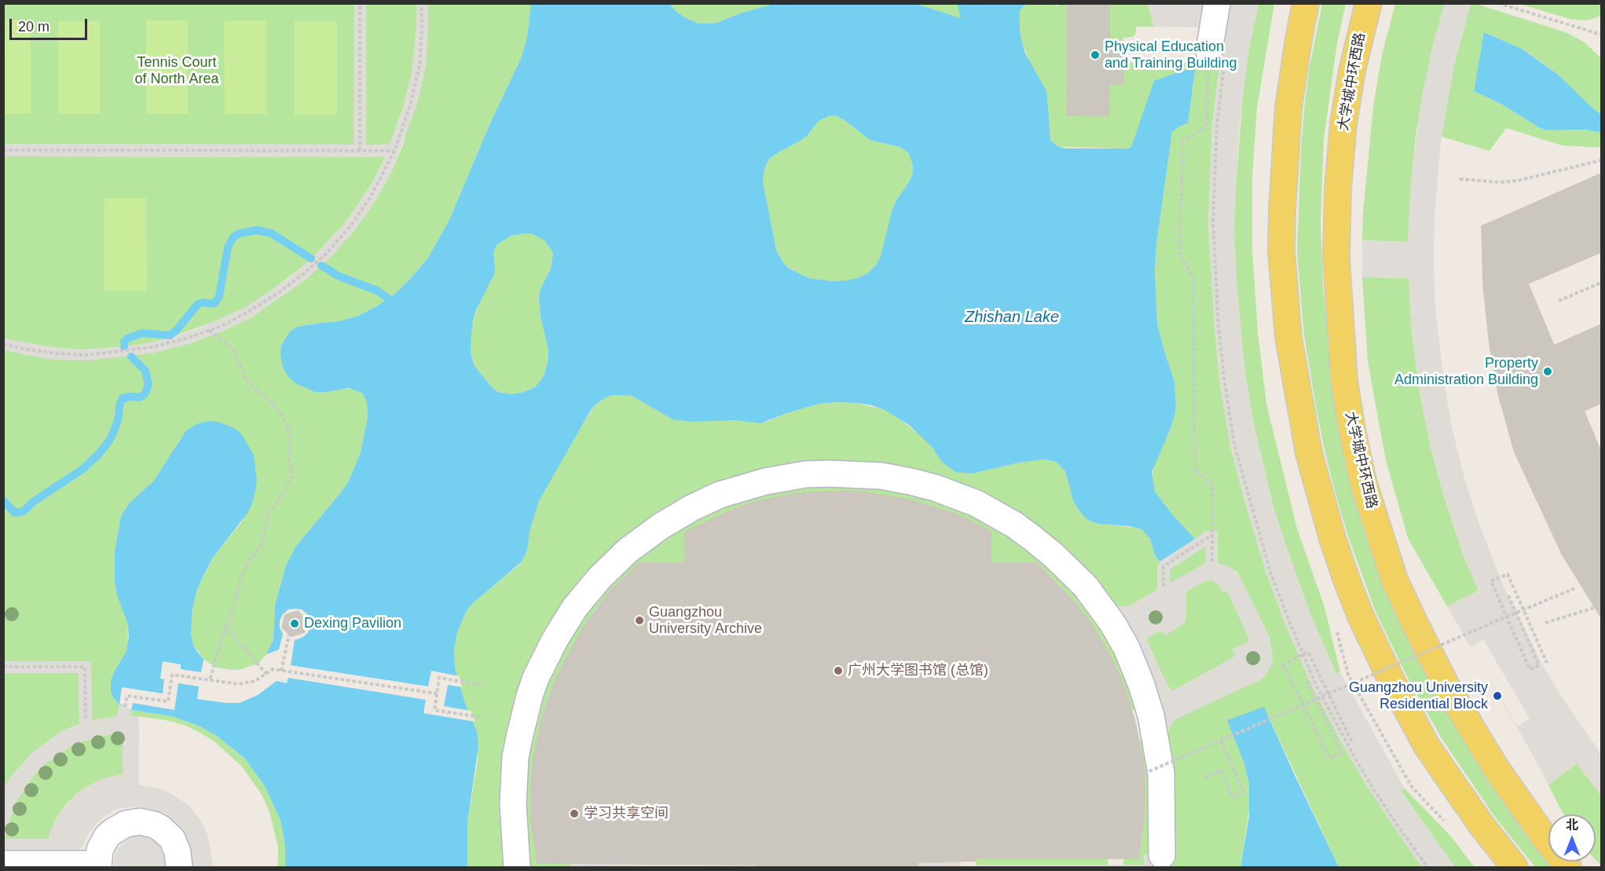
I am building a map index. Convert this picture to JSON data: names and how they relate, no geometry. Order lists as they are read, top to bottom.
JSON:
{
  "streets": {
    "main road": ["大学城中环西路"]
  },
  "water": ["Zhishan Lake"],
  "parks": ["Tennis Court of North Area"],
  "places": [
    "Physical Education and Training Building",
    "Property Administration Building",
    "Guangzhou University Archive",
    "Dexing Pavilion",
    "广州大学图书馆 (总馆)",
    "Guangzhou University Residential Block",
    "学习共享空间"
  ],
  "scale_bar": "20 m",
  "north": "top"
}
